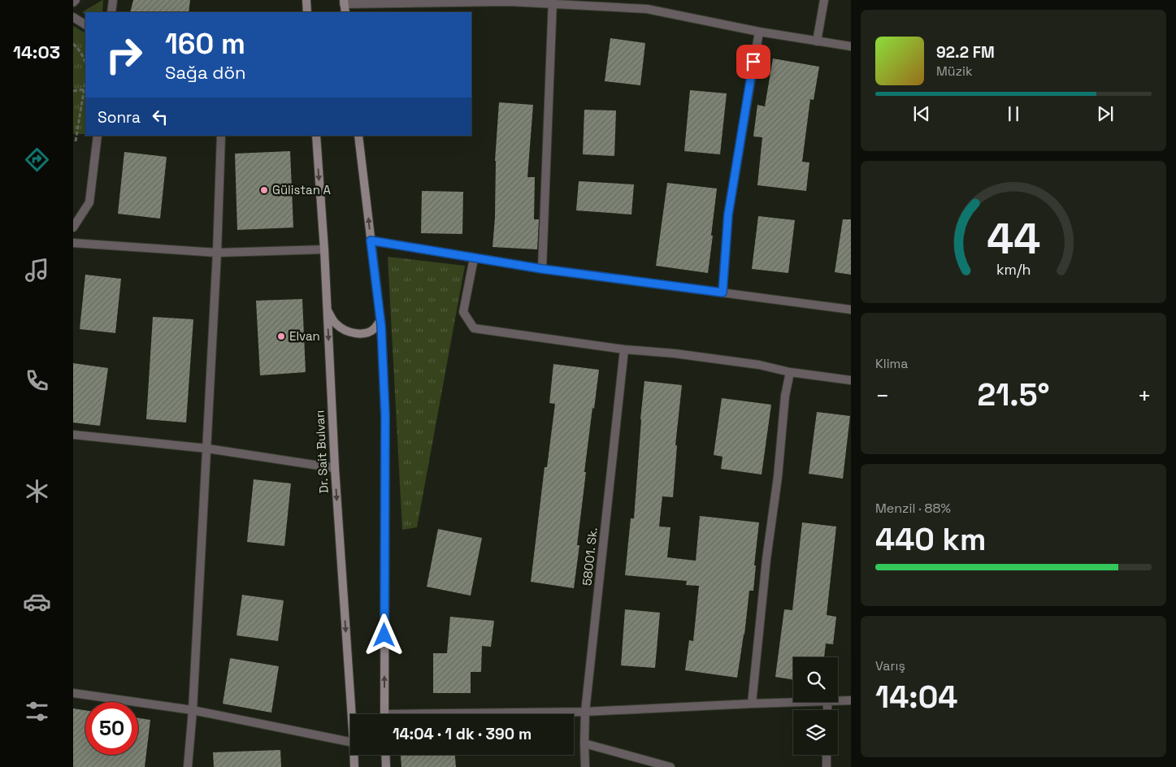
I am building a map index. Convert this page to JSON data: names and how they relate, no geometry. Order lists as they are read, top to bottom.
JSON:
{
  "streets": {
    "main road": ["Dr. Sait Bulvarı"],
    "street": ["58001. Sk."]
  },
  "places": ["Gülistan A", "Elvan"],
  "page": {
    "tabs": "14:03",
    "turn": ["160 m", "Sağa dön"],
    "song": ["92.2 FM", "Müzik"],
    "then": "Sonra",
    "tile": [
      "Klima",
      ["Menzil · 88%", "440 km"],
      ["Varış", "14:04"]
    ],
    "heat": ["−", "21.5°", "+"],
    "limit": "50",
    "trip": "14:04 · 1 dk · 390 m",
    "gauge": ["44", "km/h"]
  }
}
